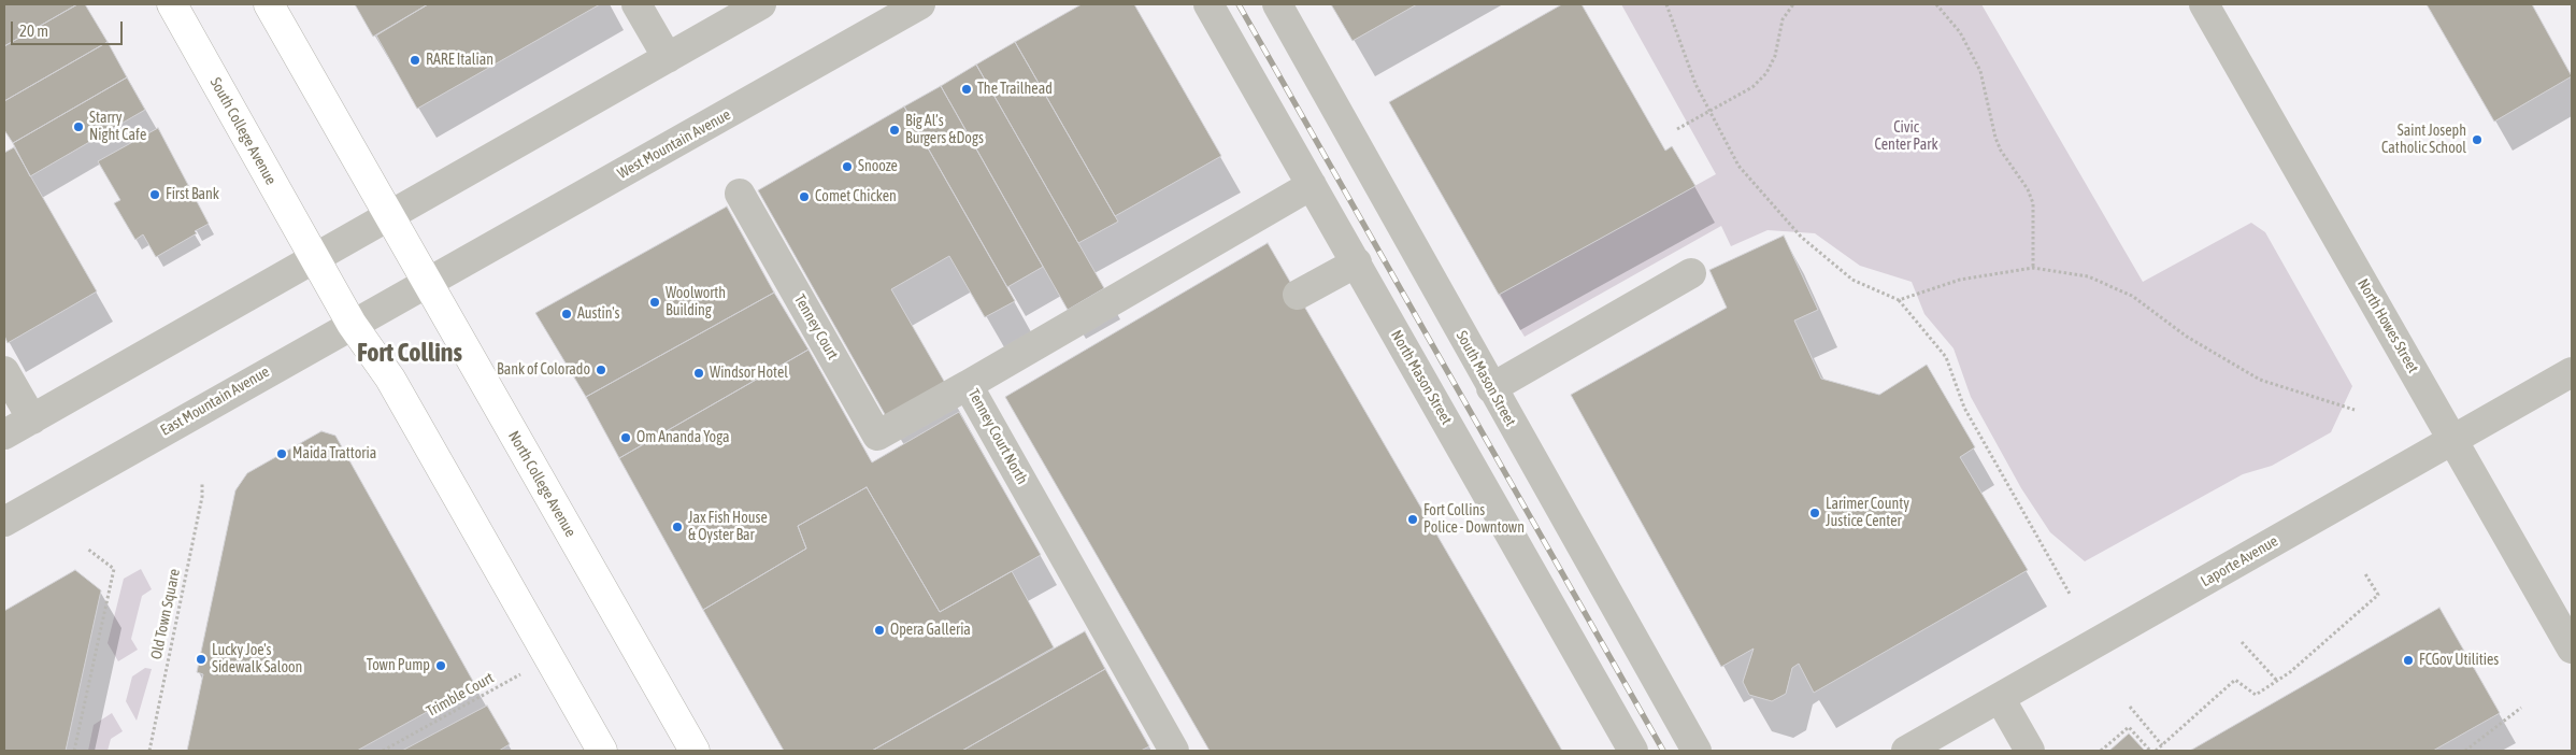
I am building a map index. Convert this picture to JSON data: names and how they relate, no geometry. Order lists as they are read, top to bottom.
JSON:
{
  "streets": {
    "highway": ["South College Avenue", "North College Avenue"],
    "street": [
      "West Mountain Avenue",
      "North Howes Street",
      "Tenney Court",
      "North Mason Street",
      "South Mason Street",
      "East Mountain Avenue",
      "Tenney Court North",
      "Laporte Avenue"
    ],
    "path": ["Old Town Square", "Trimble Court"]
  },
  "crossings": [
    ["West Mountain Avenue", "East Mountain Avenue"],
    ["West Mountain Avenue", "North College Avenue"],
    ["North Howes Street", "Laporte Avenue"],
    ["Tenney Court", "Tenney Court North"],
    ["North Mason Street", "Tenney Court North"],
    ["East Mountain Avenue", "North College Avenue"]
  ],
  "districts": ["Fort Collins"],
  "parks": ["Civic Center Park"],
  "places": [
    "RARE Italian",
    "The Trailhead",
    "Starry Night Cafe",
    "Big Al’s Burgers &Dogs",
    "Saint Joseph Catholic School",
    "Snooze",
    "First Bank",
    "Comet Chicken",
    "Woolworth Building",
    "Austin's",
    "Bank of Colorado",
    "Windsor Hotel",
    "Om Ananda Yoga",
    "Maida Trattoria",
    "Larimer County Justice Center",
    "Fort Collins Police - Downtown",
    "Jax Fish House & Oyster Bar",
    "Opera Galleria",
    "Lucky Joe's Sidewalk Saloon",
    "FCGov Utilities",
    "Town Pump"
  ],
  "scale_bar": "20 m"
}
